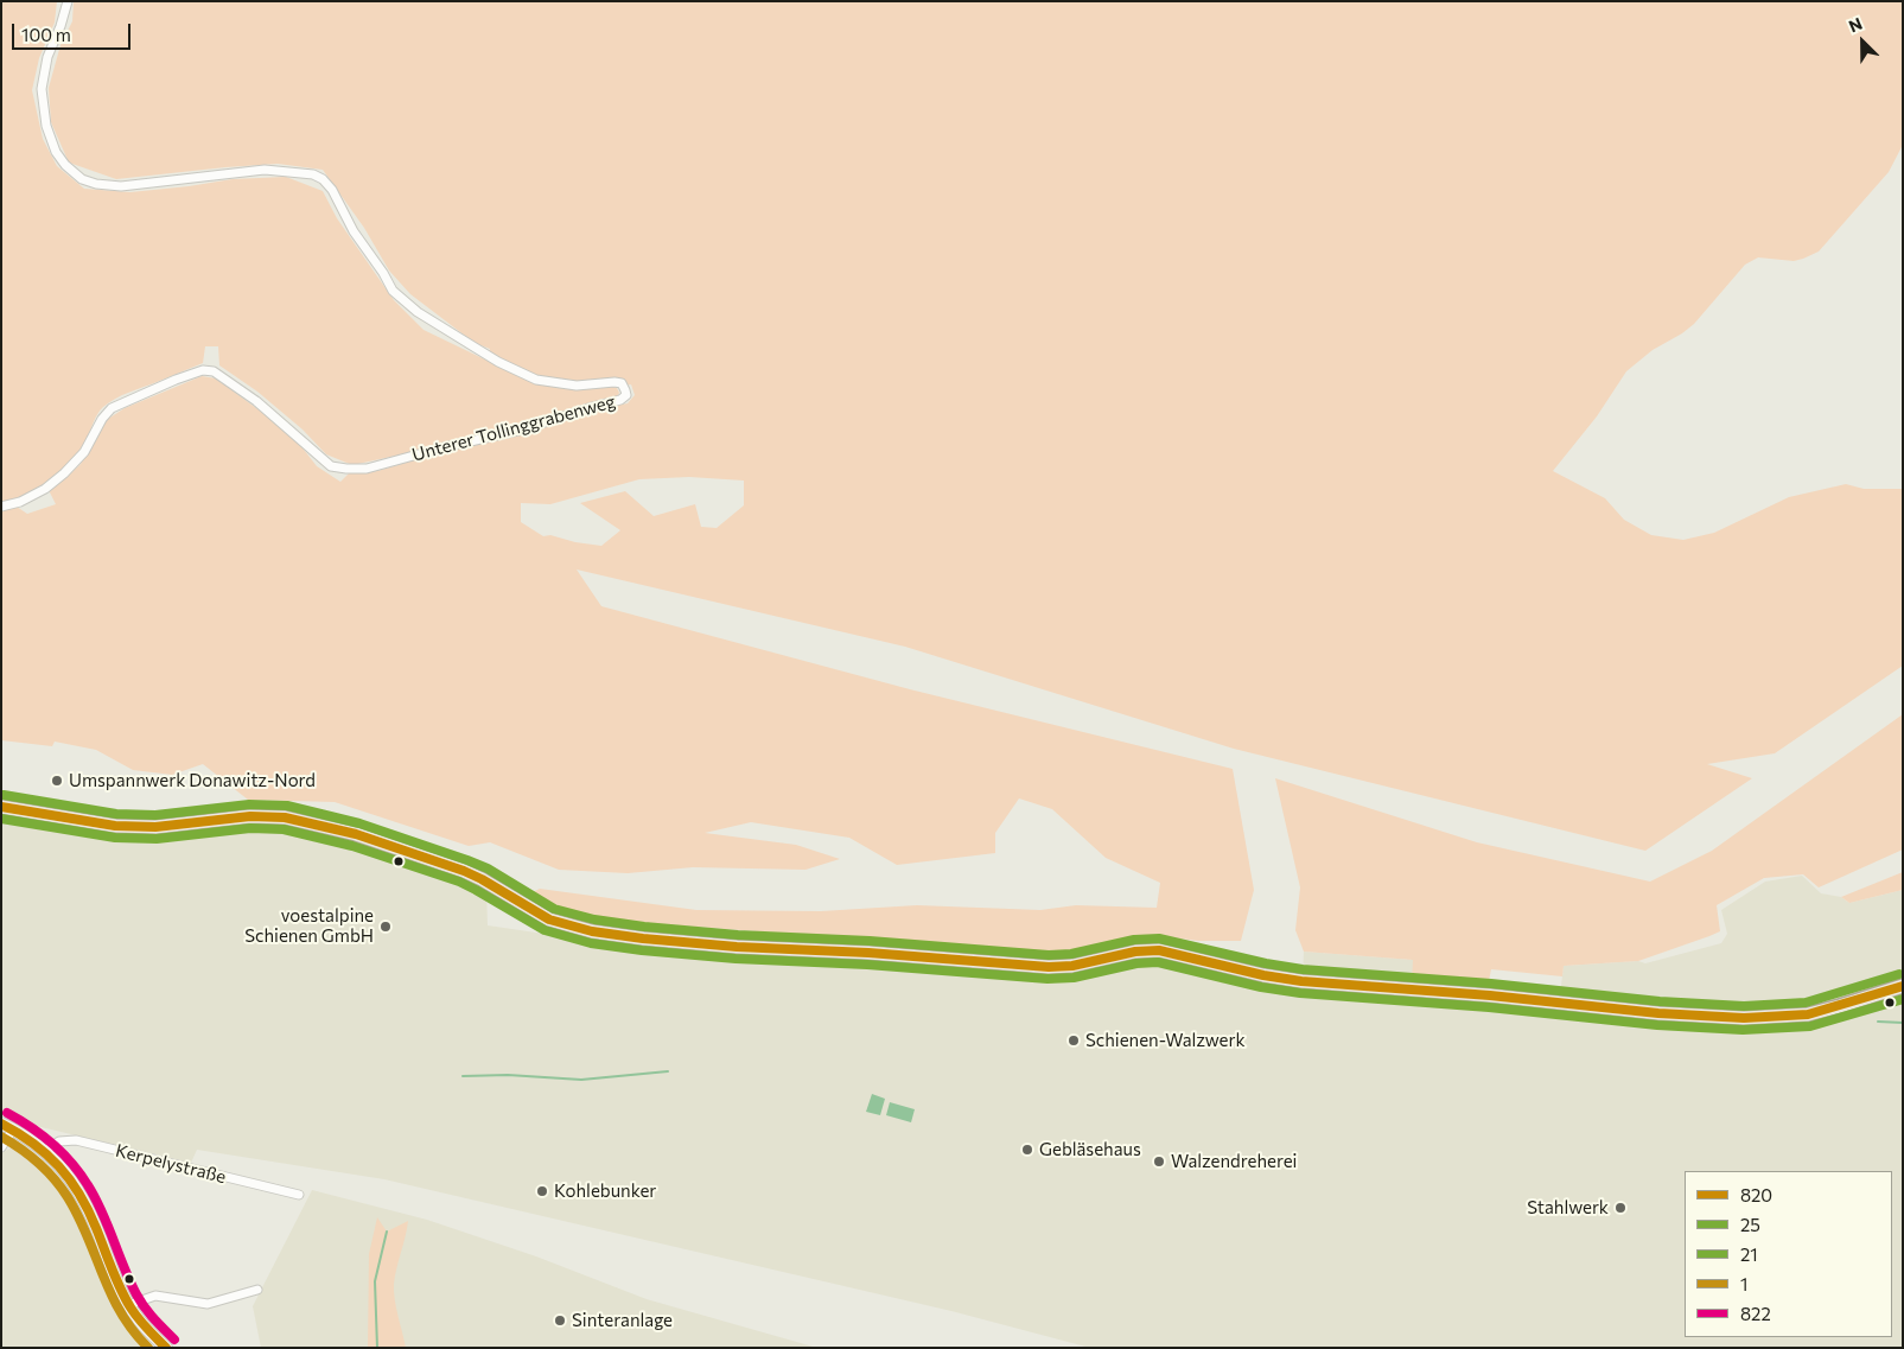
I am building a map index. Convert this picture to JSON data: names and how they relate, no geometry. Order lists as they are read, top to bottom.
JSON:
{
  "streets": {
    "street": ["Unterer Tollinggrabenweg", "Kerpelystraße"]
  },
  "places": [
    "Umspannwerk Donawitz-Nord",
    "voestalpine Schienen GmbH",
    "Schienen-Walzwerk",
    "Gebläsehaus",
    "Walzendreherei",
    "Kohlebunker",
    "Stahlwerk",
    "Sinteranlage"
  ],
  "lines": [
    "transit line 21",
    "transit line 820",
    "transit line 25",
    "transit line 822",
    "transit line 1"
  ],
  "legend": [
    "820",
    "25",
    "21",
    "1",
    "822"
  ],
  "scale_bar": "100 m",
  "north": "top left"
}
